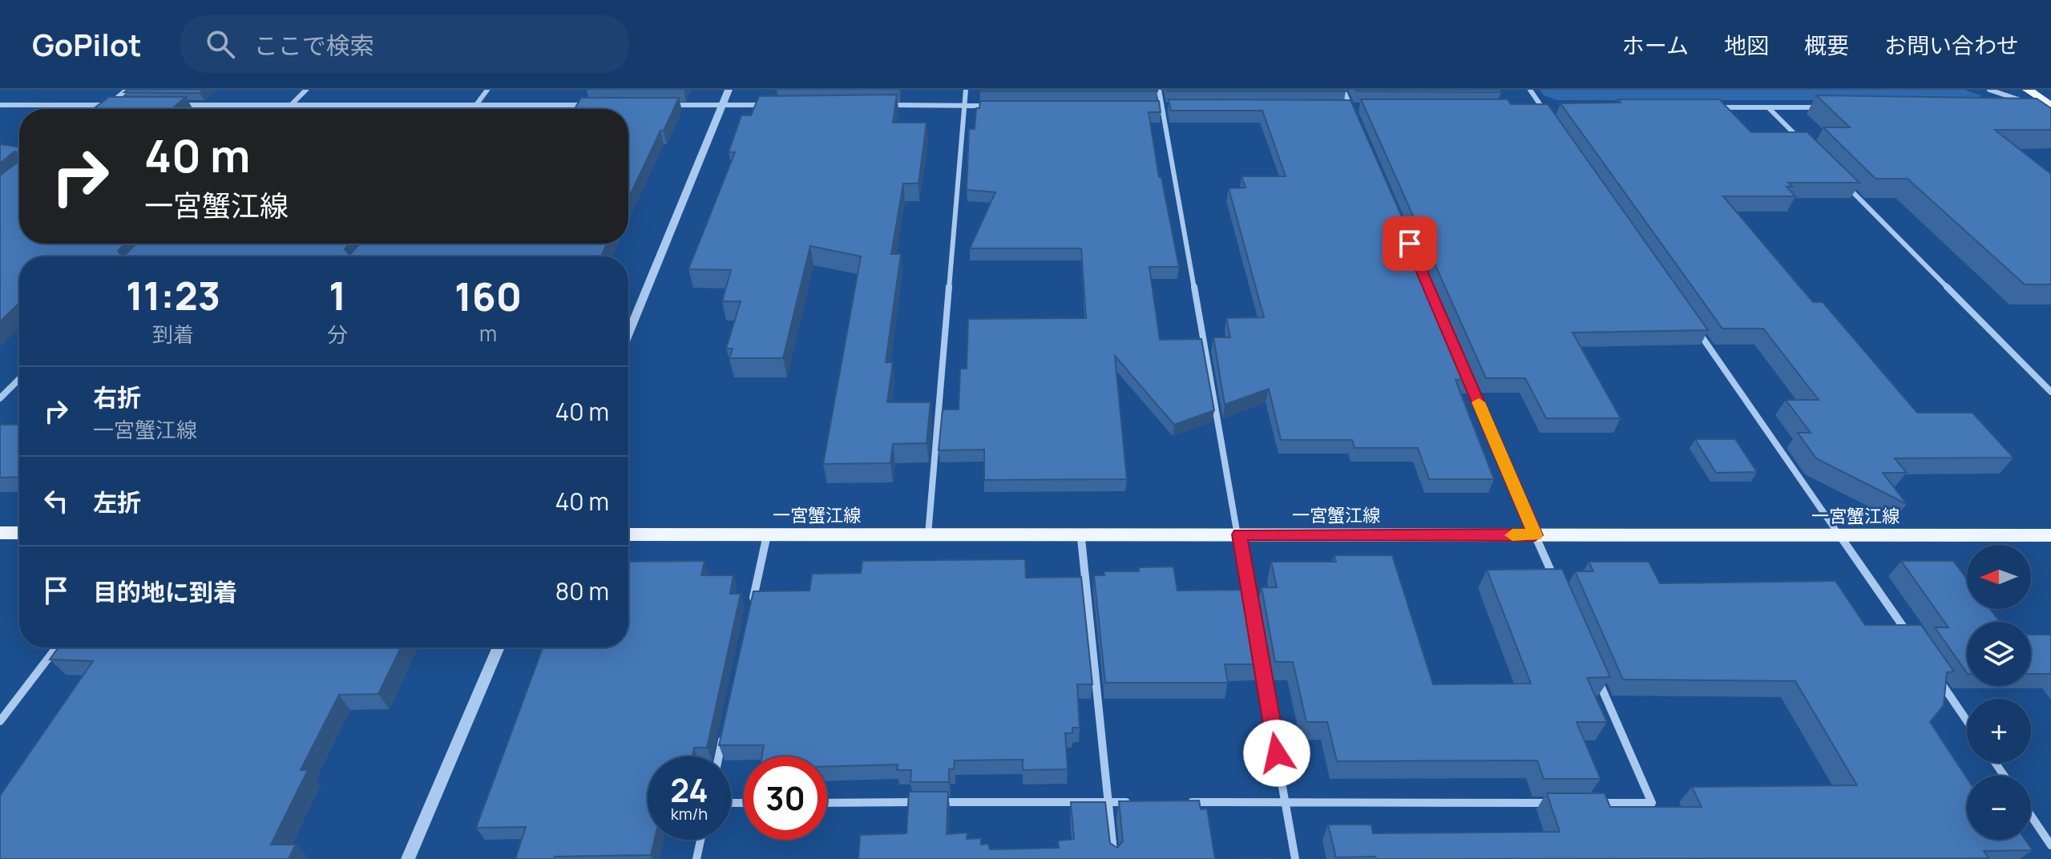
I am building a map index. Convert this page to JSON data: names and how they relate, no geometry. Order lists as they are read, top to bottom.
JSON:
{
  "streets": {
    "main road": ["一宮蟹江線"]
  },
  "north": "left",
  "page": {
    "header": "GoPilot",
    "search": "ここで検索",
    "nav": [
      "ホーム",
      "地図",
      "概要",
      "お問い合わせ"
    ],
    "turn": ["40 m", "一宮蟹江線"],
    "eta": [
      "11:23",
      "到着",
      "1",
      "分",
      "160",
      "m"
    ],
    "list": [
      {
        "name": "右折",
        "note": "一宮蟹江線",
        "value": "40 m"
      },
      {
        "name": "左折",
        "value": "40 m"
      },
      {
        "name": "目的地に到着",
        "value": "80 m"
      }
    ],
    "map_buttons": ["+", "−"],
    "speed": "24 km/h",
    "limit": "30"
  }
}
